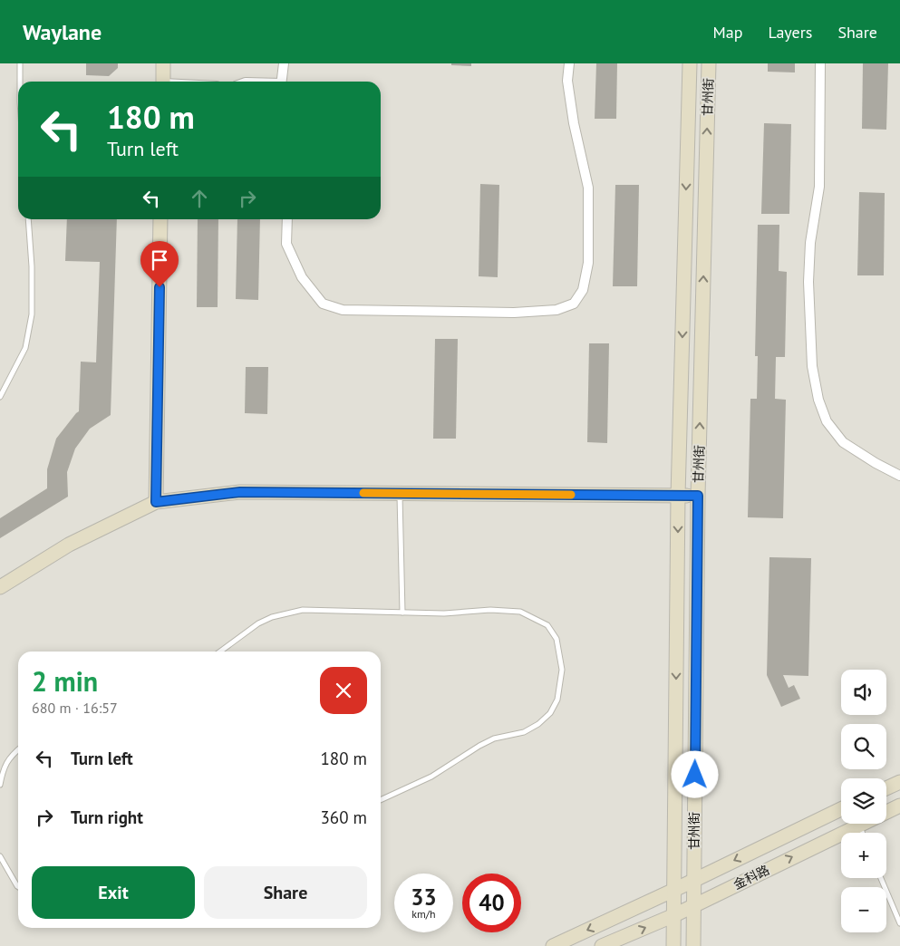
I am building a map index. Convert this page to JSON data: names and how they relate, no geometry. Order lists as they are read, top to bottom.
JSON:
{
  "streets": {
    "street": ["甘州街", "金科路"]
  },
  "crossings": [
    ["甘州街", "金科路"]
  ],
  "page": {
    "header": "Waylane",
    "nav": ["Map", "Layers", "Share"],
    "turn": ["180 m", "Turn left"],
    "heading": ["2 min", "680 m · 16:57"],
    "map_buttons": ["+", "−"],
    "list": [
      {
        "name": "Turn left",
        "value": "180 m"
      },
      {
        "name": "Turn right",
        "value": "360 m"
      }
    ],
    "buttons": ["Exit", "Share"],
    "speed": "33 km/h",
    "limit": "40"
  }
}
